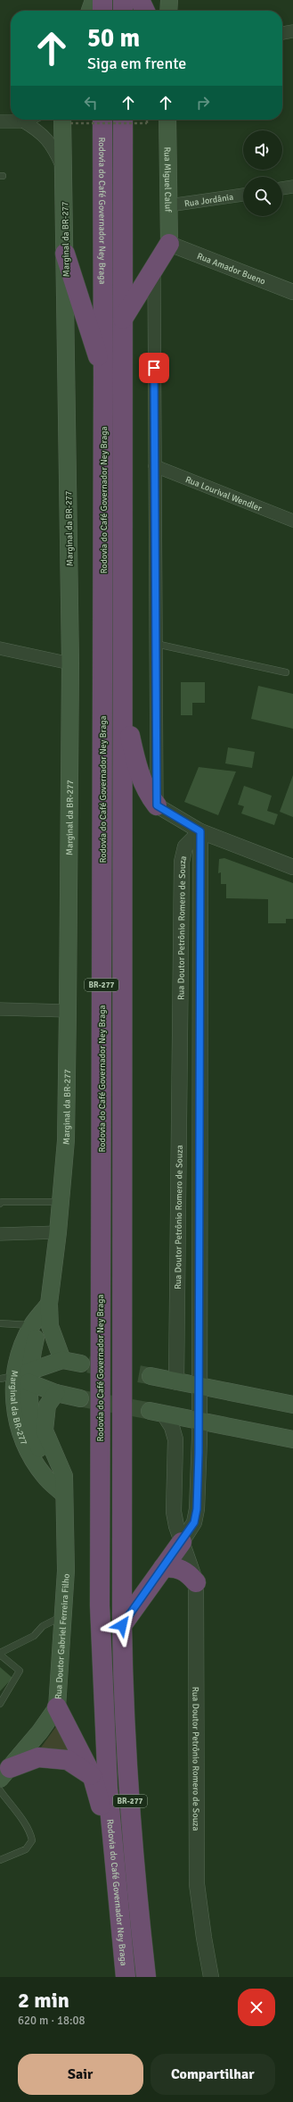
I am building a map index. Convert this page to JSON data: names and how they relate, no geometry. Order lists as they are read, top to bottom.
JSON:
{
  "streets": {
    "highway": ["Rodovia do Café Governador Ney Braga", "BR-277"],
    "main road": ["Rua Miguel Caluf", "Marginal da BR-277", "Rua Doutor Gabriel Ferreira Filho"],
    "street": [
      "Rua Jordânia",
      "Rua Amador Bueno",
      "Rua Lourival Wendler",
      "Rua Doutor Petrônio Romero de Souza"
    ]
  },
  "crossings": [
    ["Rua Miguel Caluf", "Rua Jordânia"],
    ["Rua Miguel Caluf", "Rua Amador Bueno"]
  ],
  "page": {
    "turn": ["50 m", "Siga em frente"],
    "heading": ["2 min", "620 m · 18:08"],
    "buttons": ["Sair", "Compartilhar"]
  }
}
